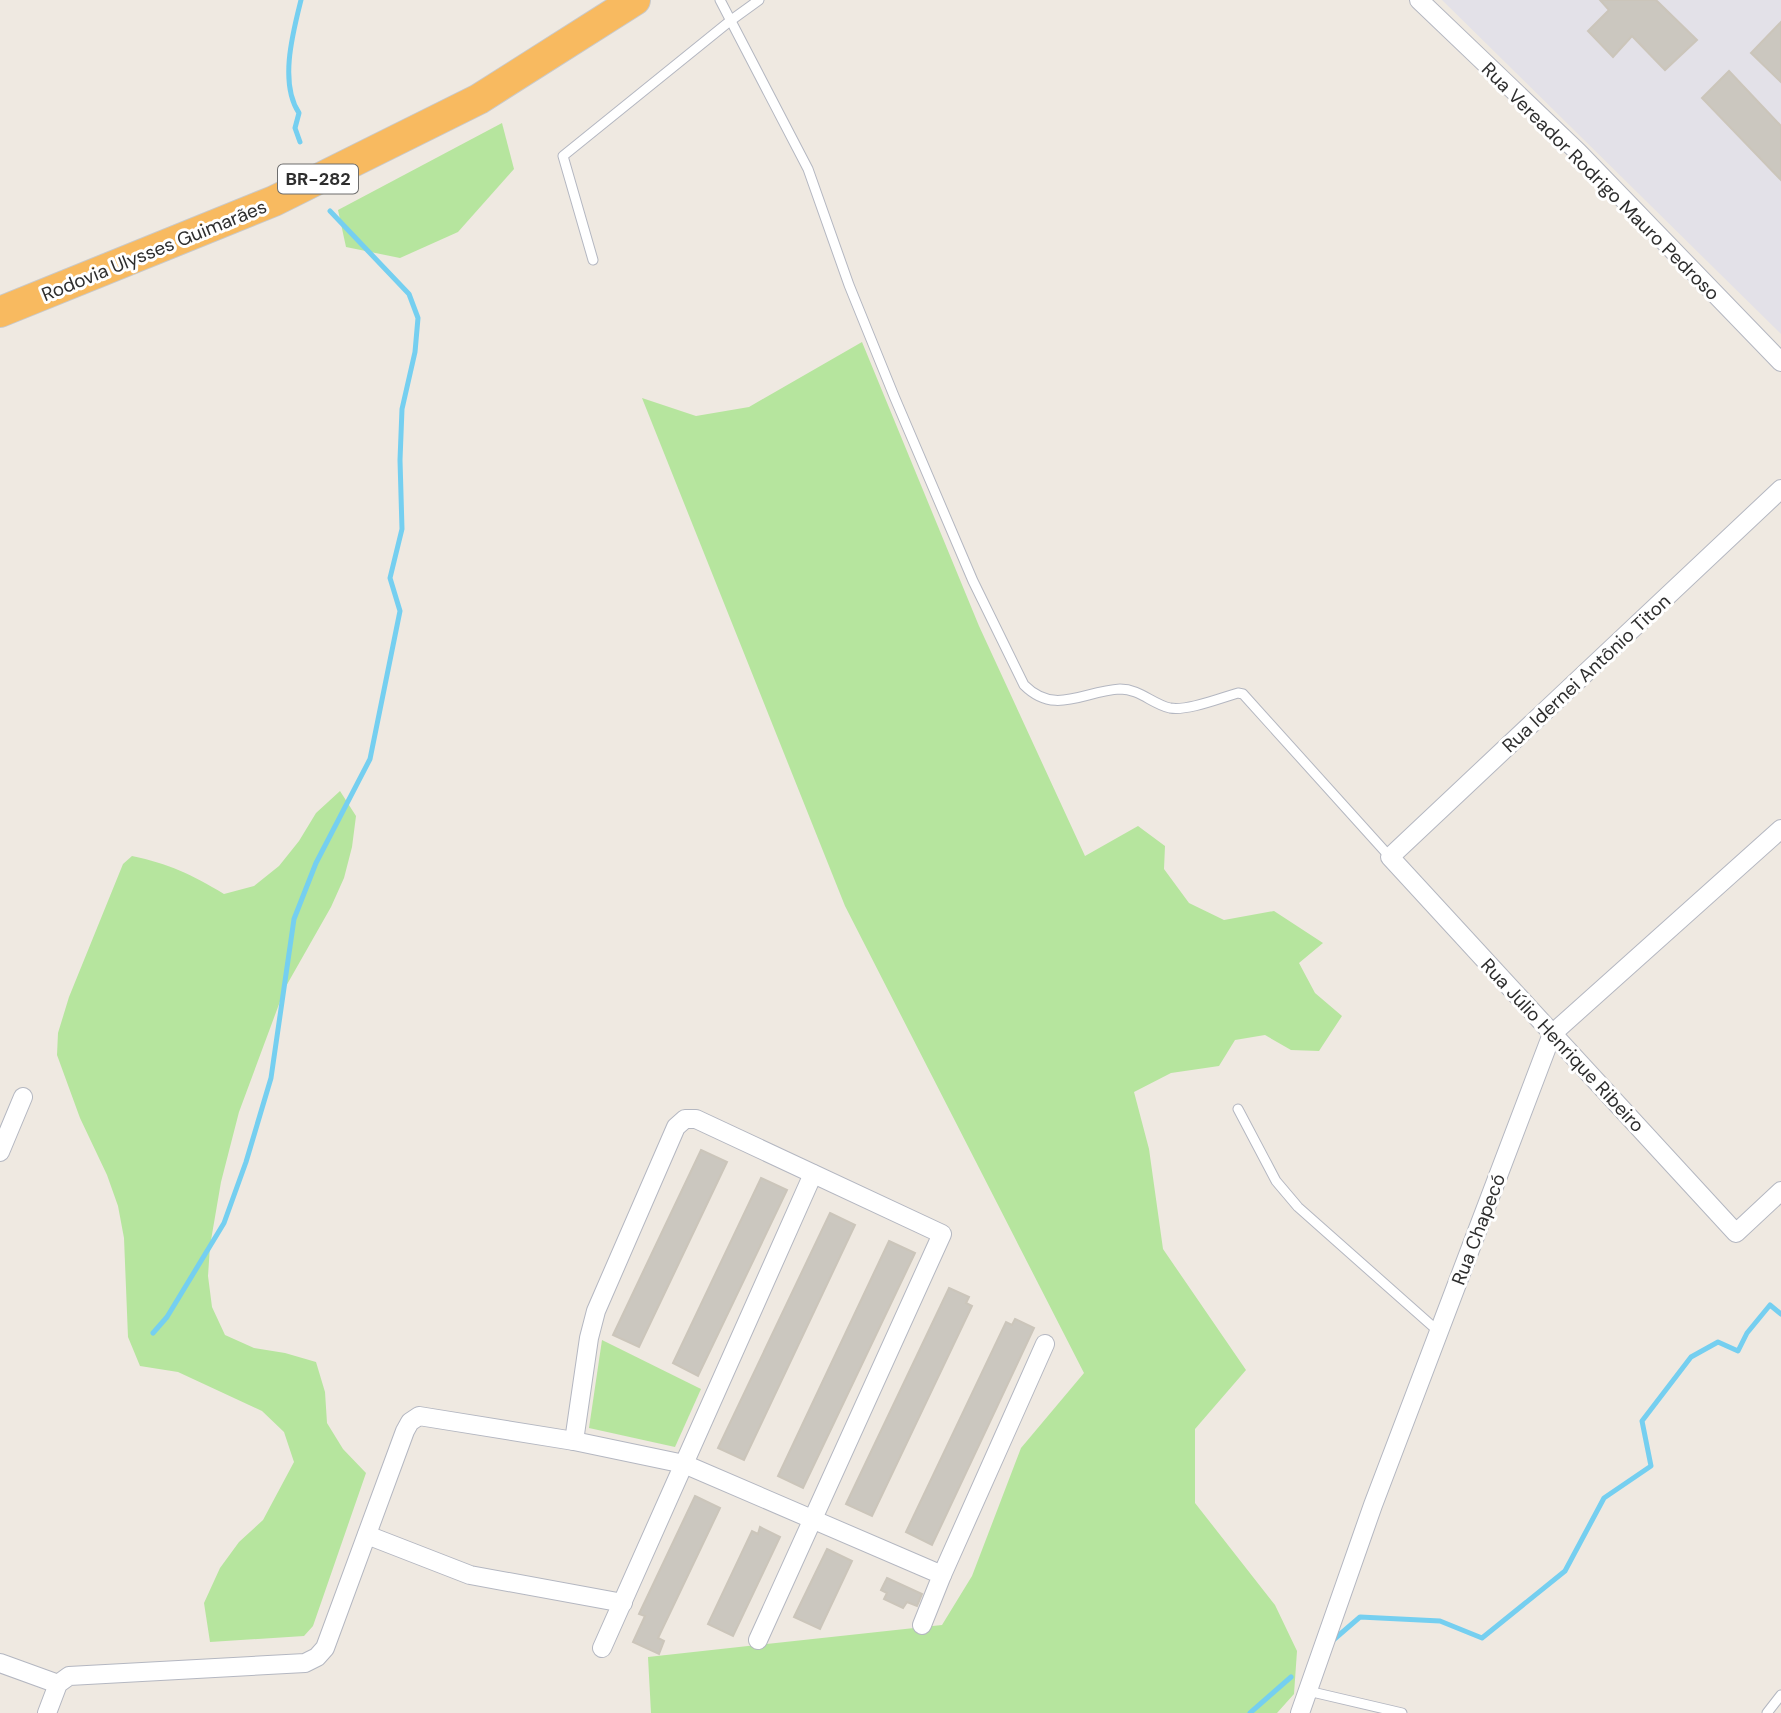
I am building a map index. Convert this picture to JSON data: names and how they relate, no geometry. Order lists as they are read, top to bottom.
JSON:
{
  "streets": {
    "highway": ["BR-282", "Rodovia Ulysses Guimarães"],
    "street": [
      "Rua Vereador Rodrigo Mauro Pedroso",
      "Rua Idernei Antônio Titon",
      "Rua Júlio Henrique Ribeiro",
      "Rua Chapecó"
    ]
  },
  "crossings": [
    ["Rua Idernei Antônio Titon", "Rua Júlio Henrique Ribeiro"],
    ["Rua Júlio Henrique Ribeiro", "Rua Chapecó"]
  ]
}
